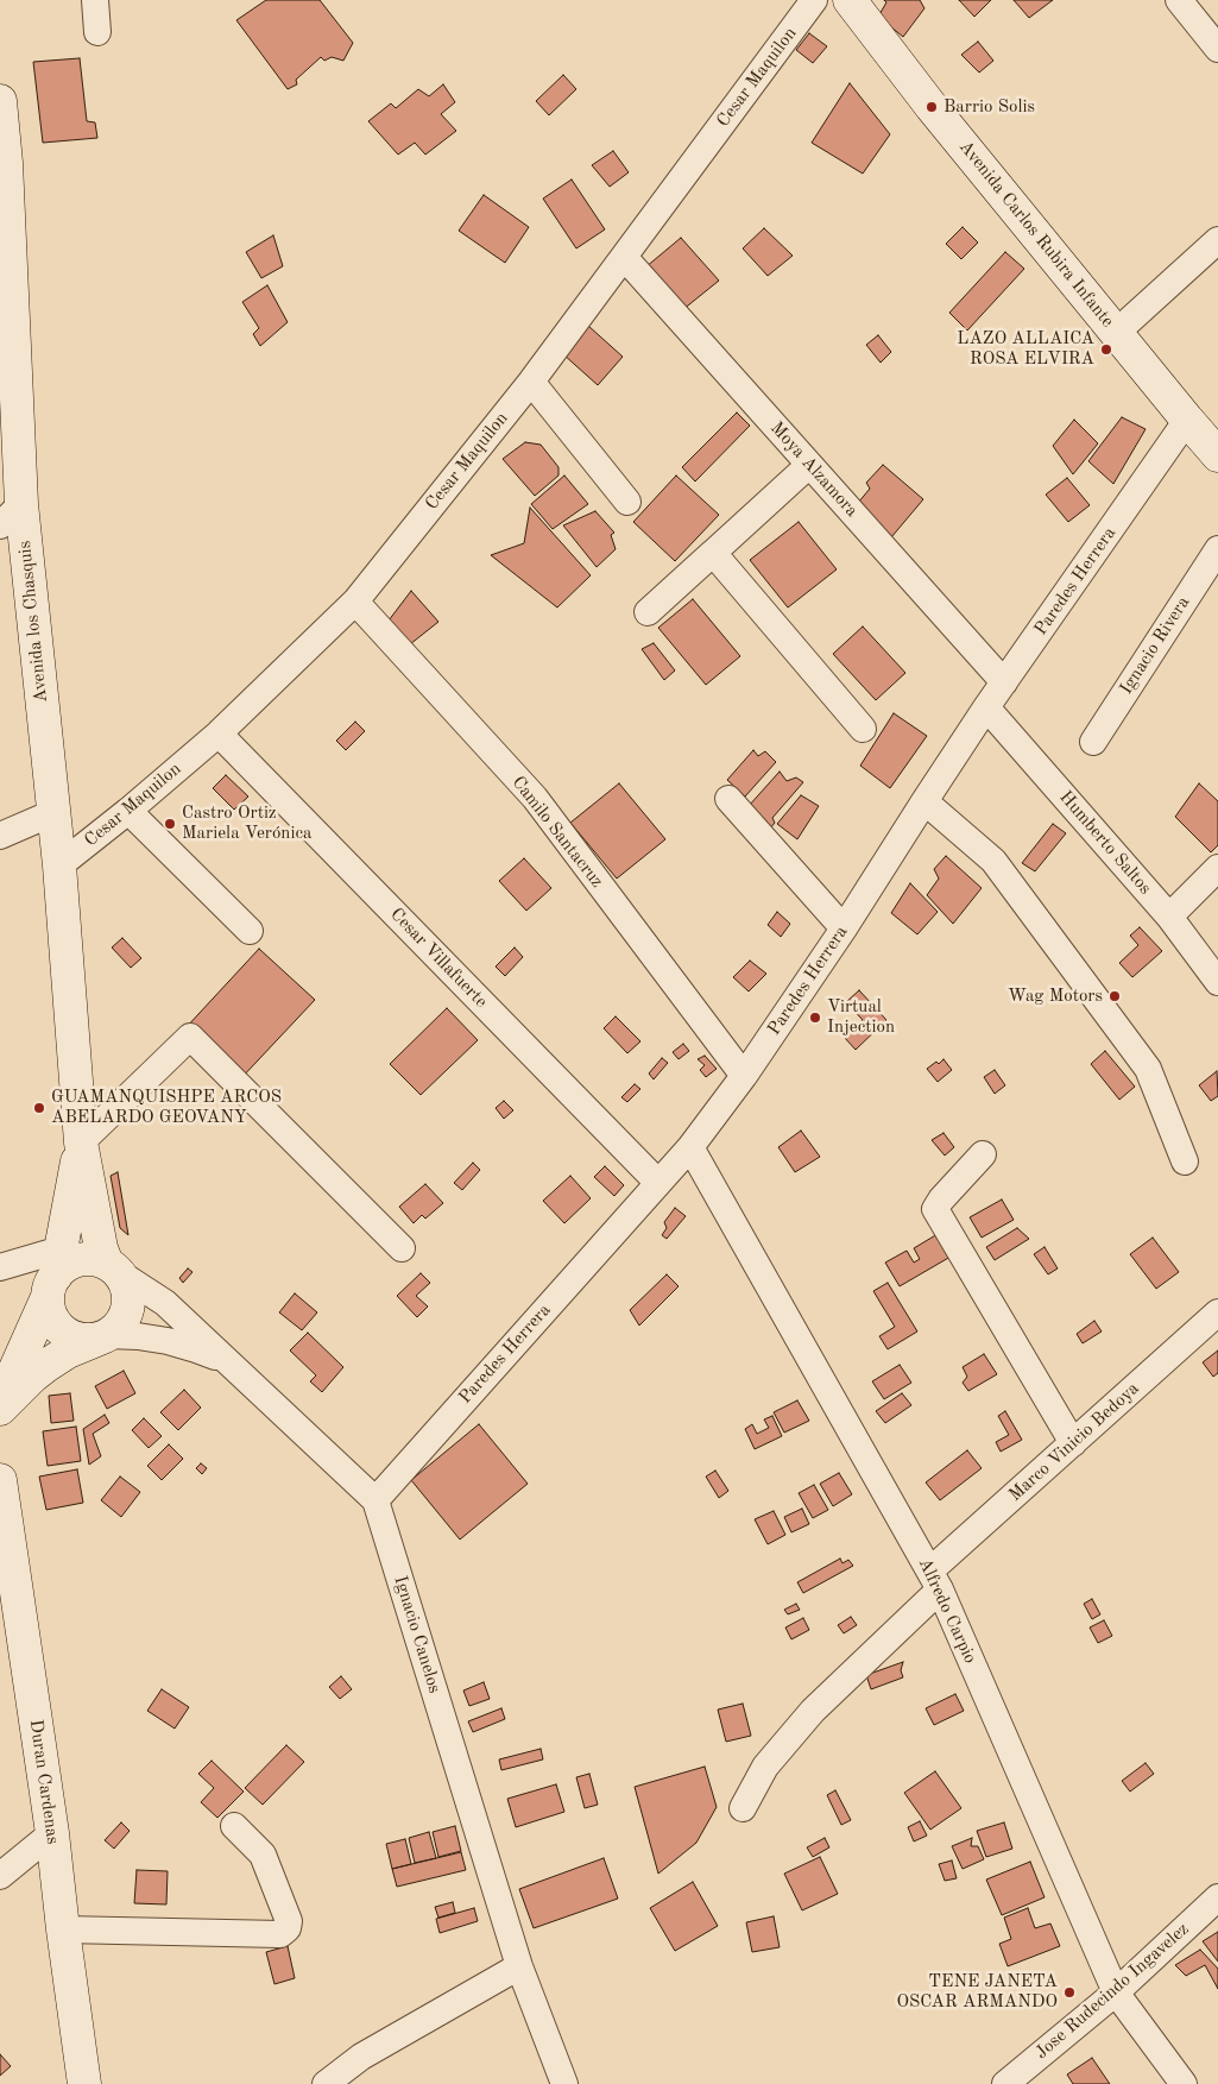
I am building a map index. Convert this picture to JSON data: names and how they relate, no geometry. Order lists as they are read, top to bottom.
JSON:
{
  "streets": {
    "street": [
      "Cesar Maquilon",
      "Avenida Carlos Rubira Infante",
      "Moya Alzamora",
      "Paredes Herrera",
      "Avenida los Chasquis",
      "Ignacio Rivera",
      "Camilo Santacruz",
      "Humberto Saltos",
      "Cesar Villafuerte",
      "Marco Vinicio Bedoya",
      "Alfredo Carpio",
      "Ignacio Canelos",
      "Duran Cardenas",
      "Jose Rudecindo Ingavelez"
    ]
  },
  "crossings": [
    ["Cesar Maquilon", "Moya Alzamora"],
    ["Cesar Maquilon", "Avenida los Chasquis"],
    ["Cesar Maquilon", "Camilo Santacruz"],
    ["Cesar Maquilon", "Cesar Villafuerte"],
    ["Avenida Carlos Rubira Infante", "Paredes Herrera"],
    ["Moya Alzamora", "Paredes Herrera"],
    ["Paredes Herrera", "Camilo Santacruz"],
    ["Paredes Herrera", "Humberto Saltos"],
    ["Paredes Herrera", "Cesar Villafuerte"],
    ["Paredes Herrera", "Alfredo Carpio"],
    ["Paredes Herrera", "Ignacio Canelos"],
    ["Avenida los Chasquis", "Ignacio Canelos"],
    ["Marco Vinicio Bedoya", "Alfredo Carpio"],
    ["Alfredo Carpio", "Jose Rudecindo Ingavelez"]
  ],
  "places": [
    "Barrio Solis",
    "LAZO ALLAICA ROSA ELVIRA",
    "Castro Ortiz Mariela Verónica",
    "Wag Motors",
    "Virtual Injection",
    "GUAMANQUISHPE ARCOS ABELARDO GEOVANY",
    "TENE JANETA OSCAR ARMANDO"
  ]
}
